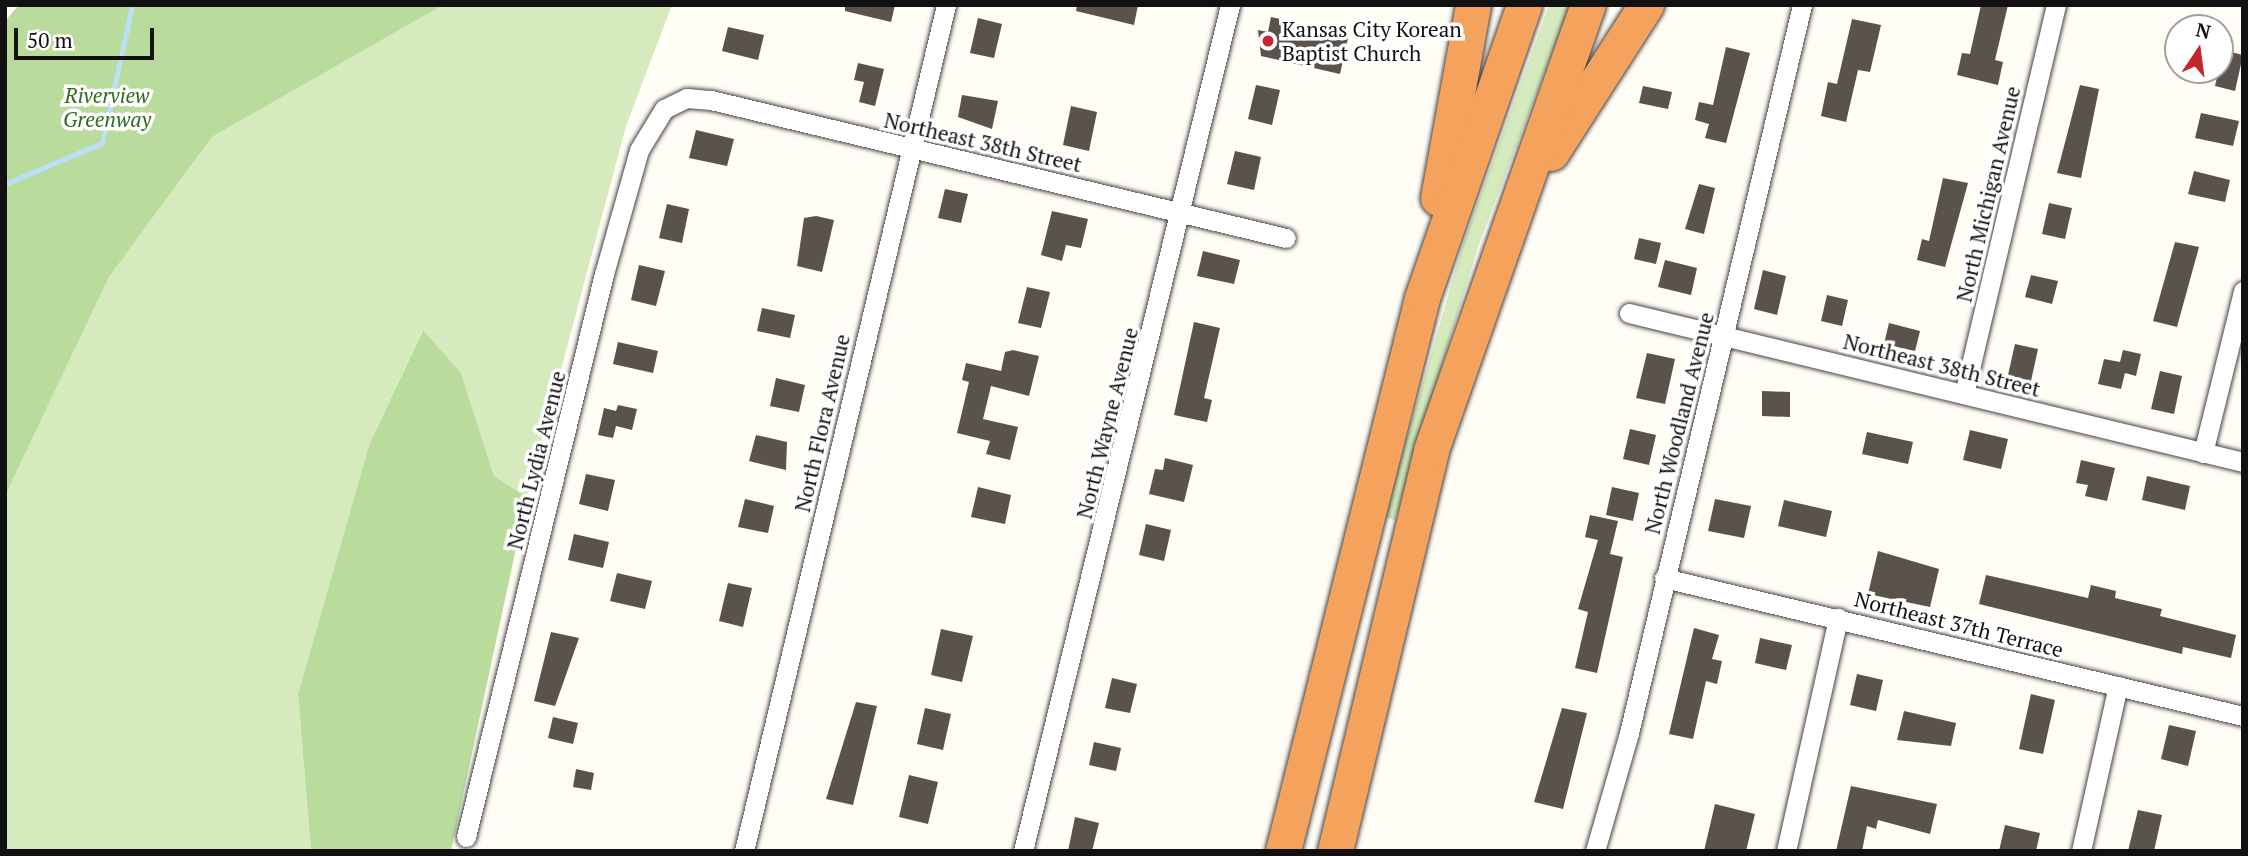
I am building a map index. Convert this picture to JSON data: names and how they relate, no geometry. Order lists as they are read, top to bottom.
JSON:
{
  "streets": {
    "street": [
      "Northeast 38th Street",
      "North Michigan Avenue",
      "North Flora Avenue",
      "North Wayne Avenue",
      "North Woodland Avenue",
      "North Lydia Avenue",
      "Northeast 37th Terrace"
    ]
  },
  "crossings": [
    ["Northeast 38th Street", "North Michigan Avenue"],
    ["Northeast 38th Street", "North Flora Avenue"],
    ["Northeast 38th Street", "North Wayne Avenue"],
    ["Northeast 38th Street", "North Woodland Avenue"],
    ["Northeast 38th Street", "North Lydia Avenue"],
    ["North Woodland Avenue", "Northeast 37th Terrace"]
  ],
  "parks": ["Riverview Greenway"],
  "places": ["Kansas City Korean Baptist Church"],
  "scale_bar": "50 m",
  "north": "top"
}
